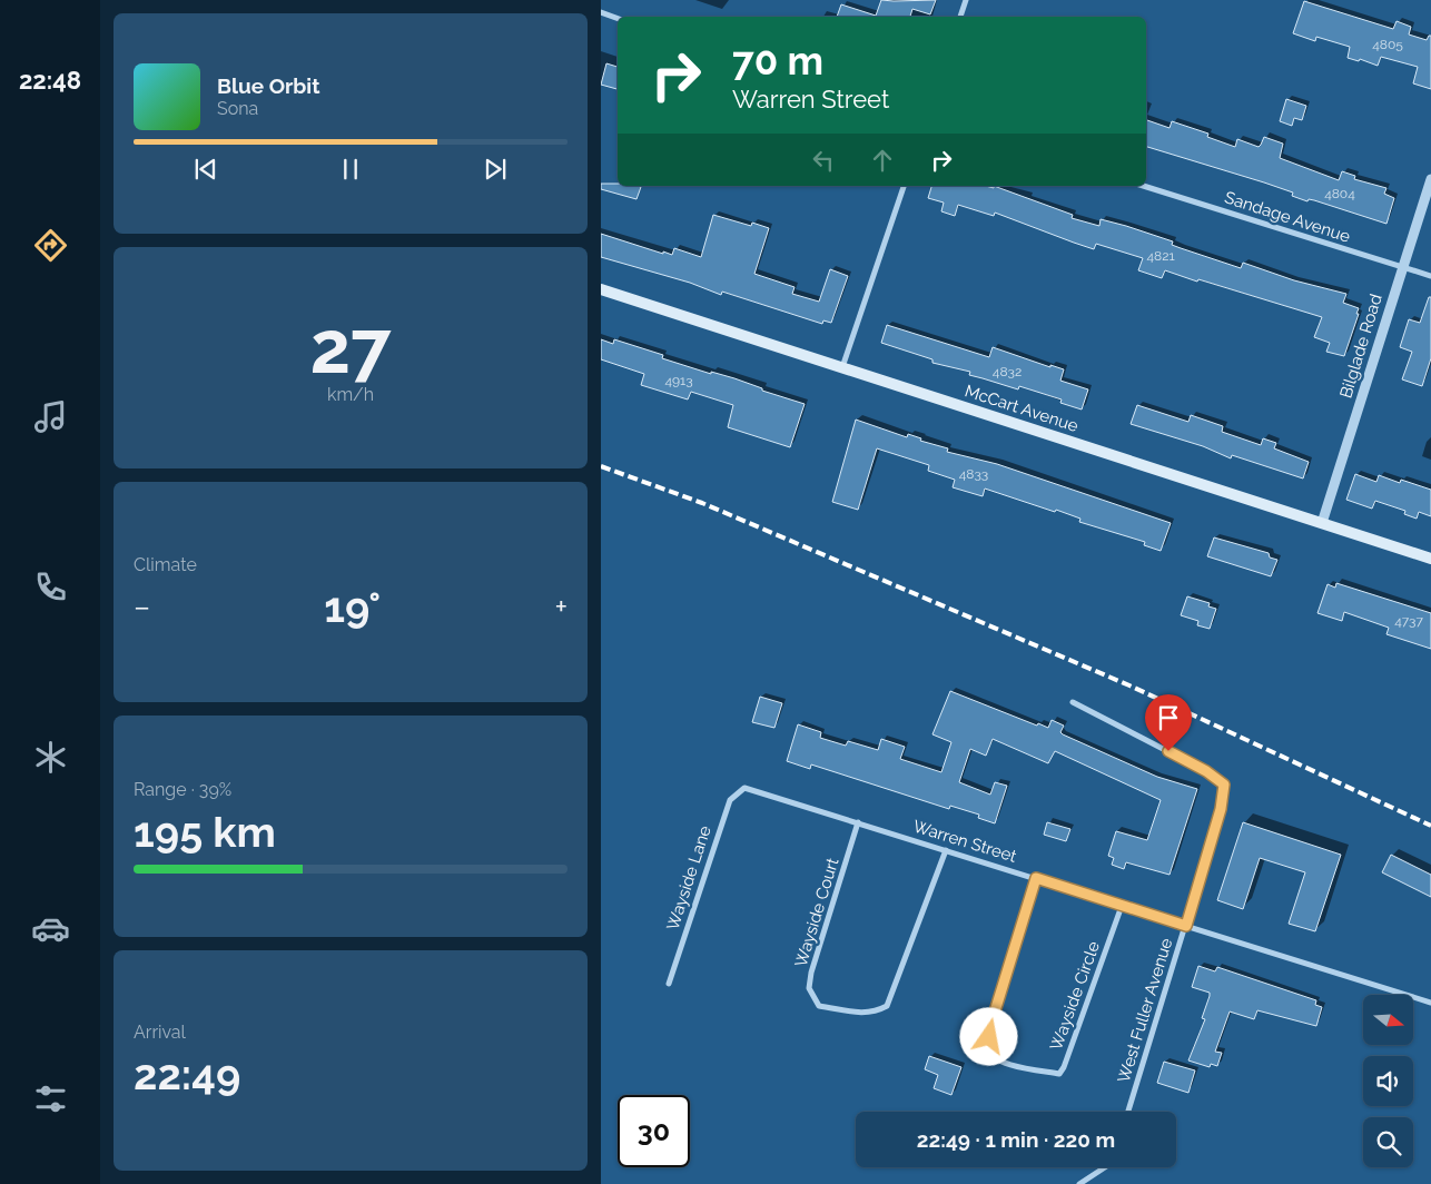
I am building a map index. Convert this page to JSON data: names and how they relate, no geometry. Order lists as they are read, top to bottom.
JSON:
{
  "streets": {
    "main road": ["McCart Avenue"],
    "street": [
      "Sandage Avenue",
      "Bilglade Road",
      "Warren Street",
      "Wayside Lane",
      "Wayside Court",
      "Wayside Circle",
      "West Fuller Avenue"
    ]
  },
  "crossings": [
    ["Sandage Avenue", "Bilglade Road"],
    ["Bilglade Road", "McCart Avenue"],
    ["Warren Street", "Wayside Lane"],
    ["Warren Street", "Wayside Court"],
    ["Warren Street", "Wayside Circle"],
    ["Warren Street", "West Fuller Avenue"]
  ],
  "house_numbers": [
    "4805",
    "4804",
    "4821",
    "4832",
    "4913",
    "4833",
    "4737"
  ],
  "north": "right",
  "page": {
    "tabs": "22:48",
    "turn": ["70 m", "Warren Street"],
    "song": ["Blue Orbit", "Sona"],
    "tile": [
      ["27", "km/h"],
      "Climate",
      ["Range · 39%", "195 km"],
      ["Arrival", "22:49"]
    ],
    "heat": ["−", "19°", "+"],
    "limit": "30",
    "trip": "22:49 · 1 min · 220 m"
  }
}
